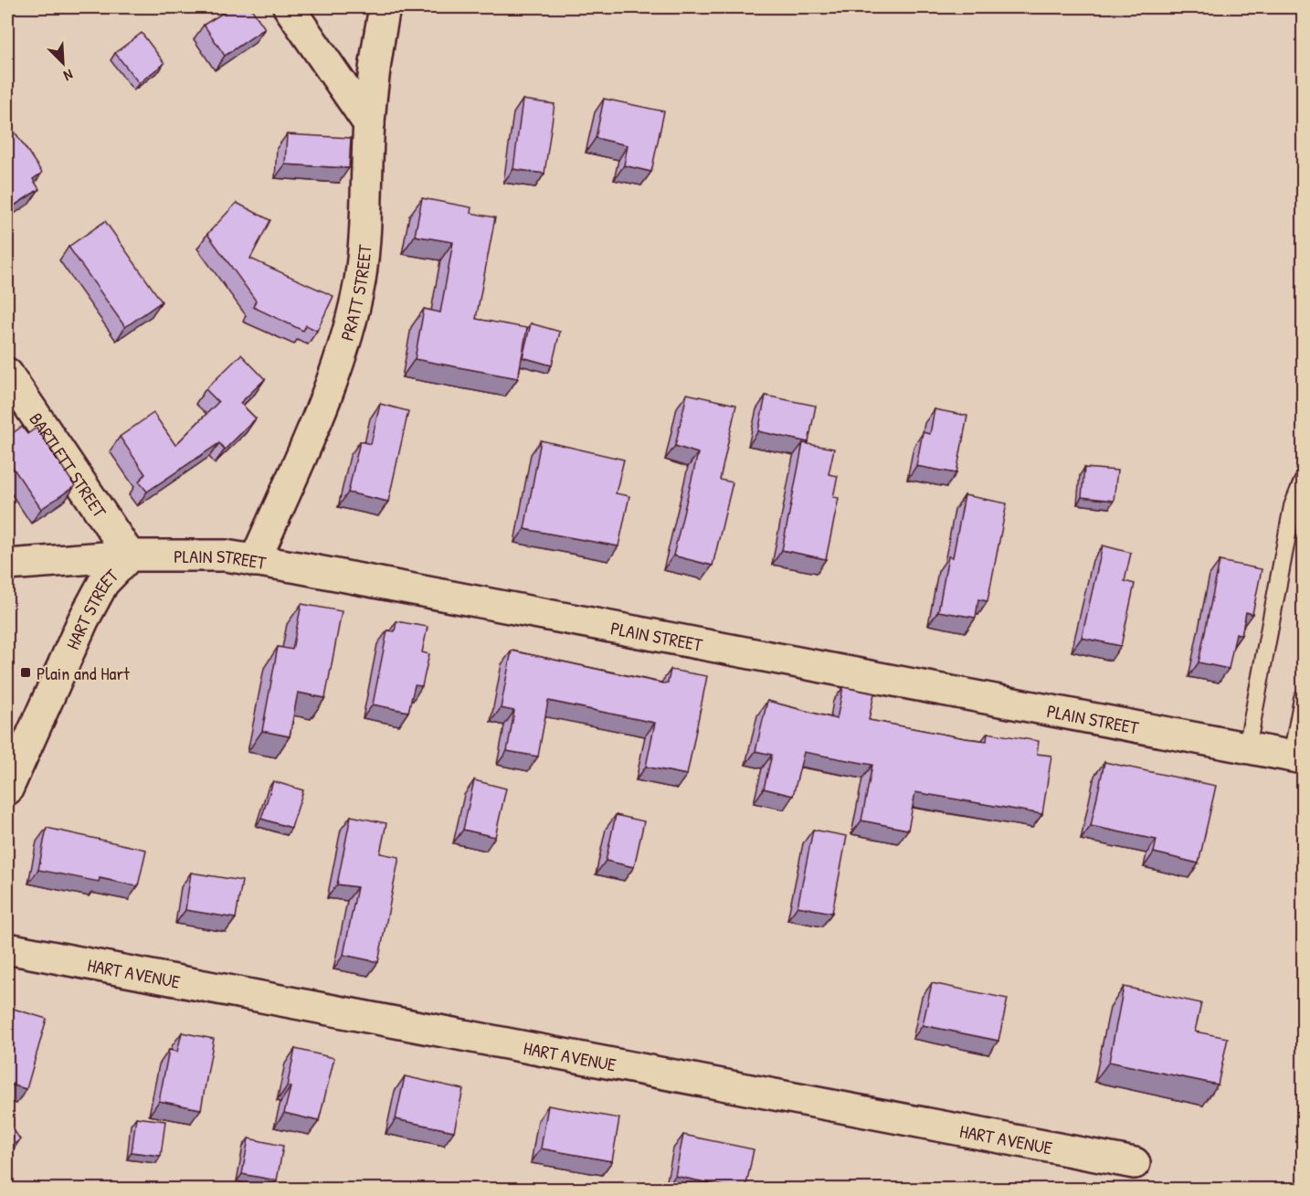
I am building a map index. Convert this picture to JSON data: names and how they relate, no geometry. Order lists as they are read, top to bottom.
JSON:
{
  "streets": {
    "street": [
      "PRATT STREET",
      "BARTLETT STREET",
      "PLAIN STREET",
      "HART STREET",
      "HART AVENUE"
    ]
  },
  "crossings": [
    ["PRATT STREET", "PLAIN STREET"],
    ["BARTLETT STREET", "PLAIN STREET"],
    ["BARTLETT STREET", "HART STREET"],
    ["PLAIN STREET", "HART STREET"]
  ],
  "places": {
    "transit": ["Plain and Hart"]
  },
  "north": "bottom right"
}
